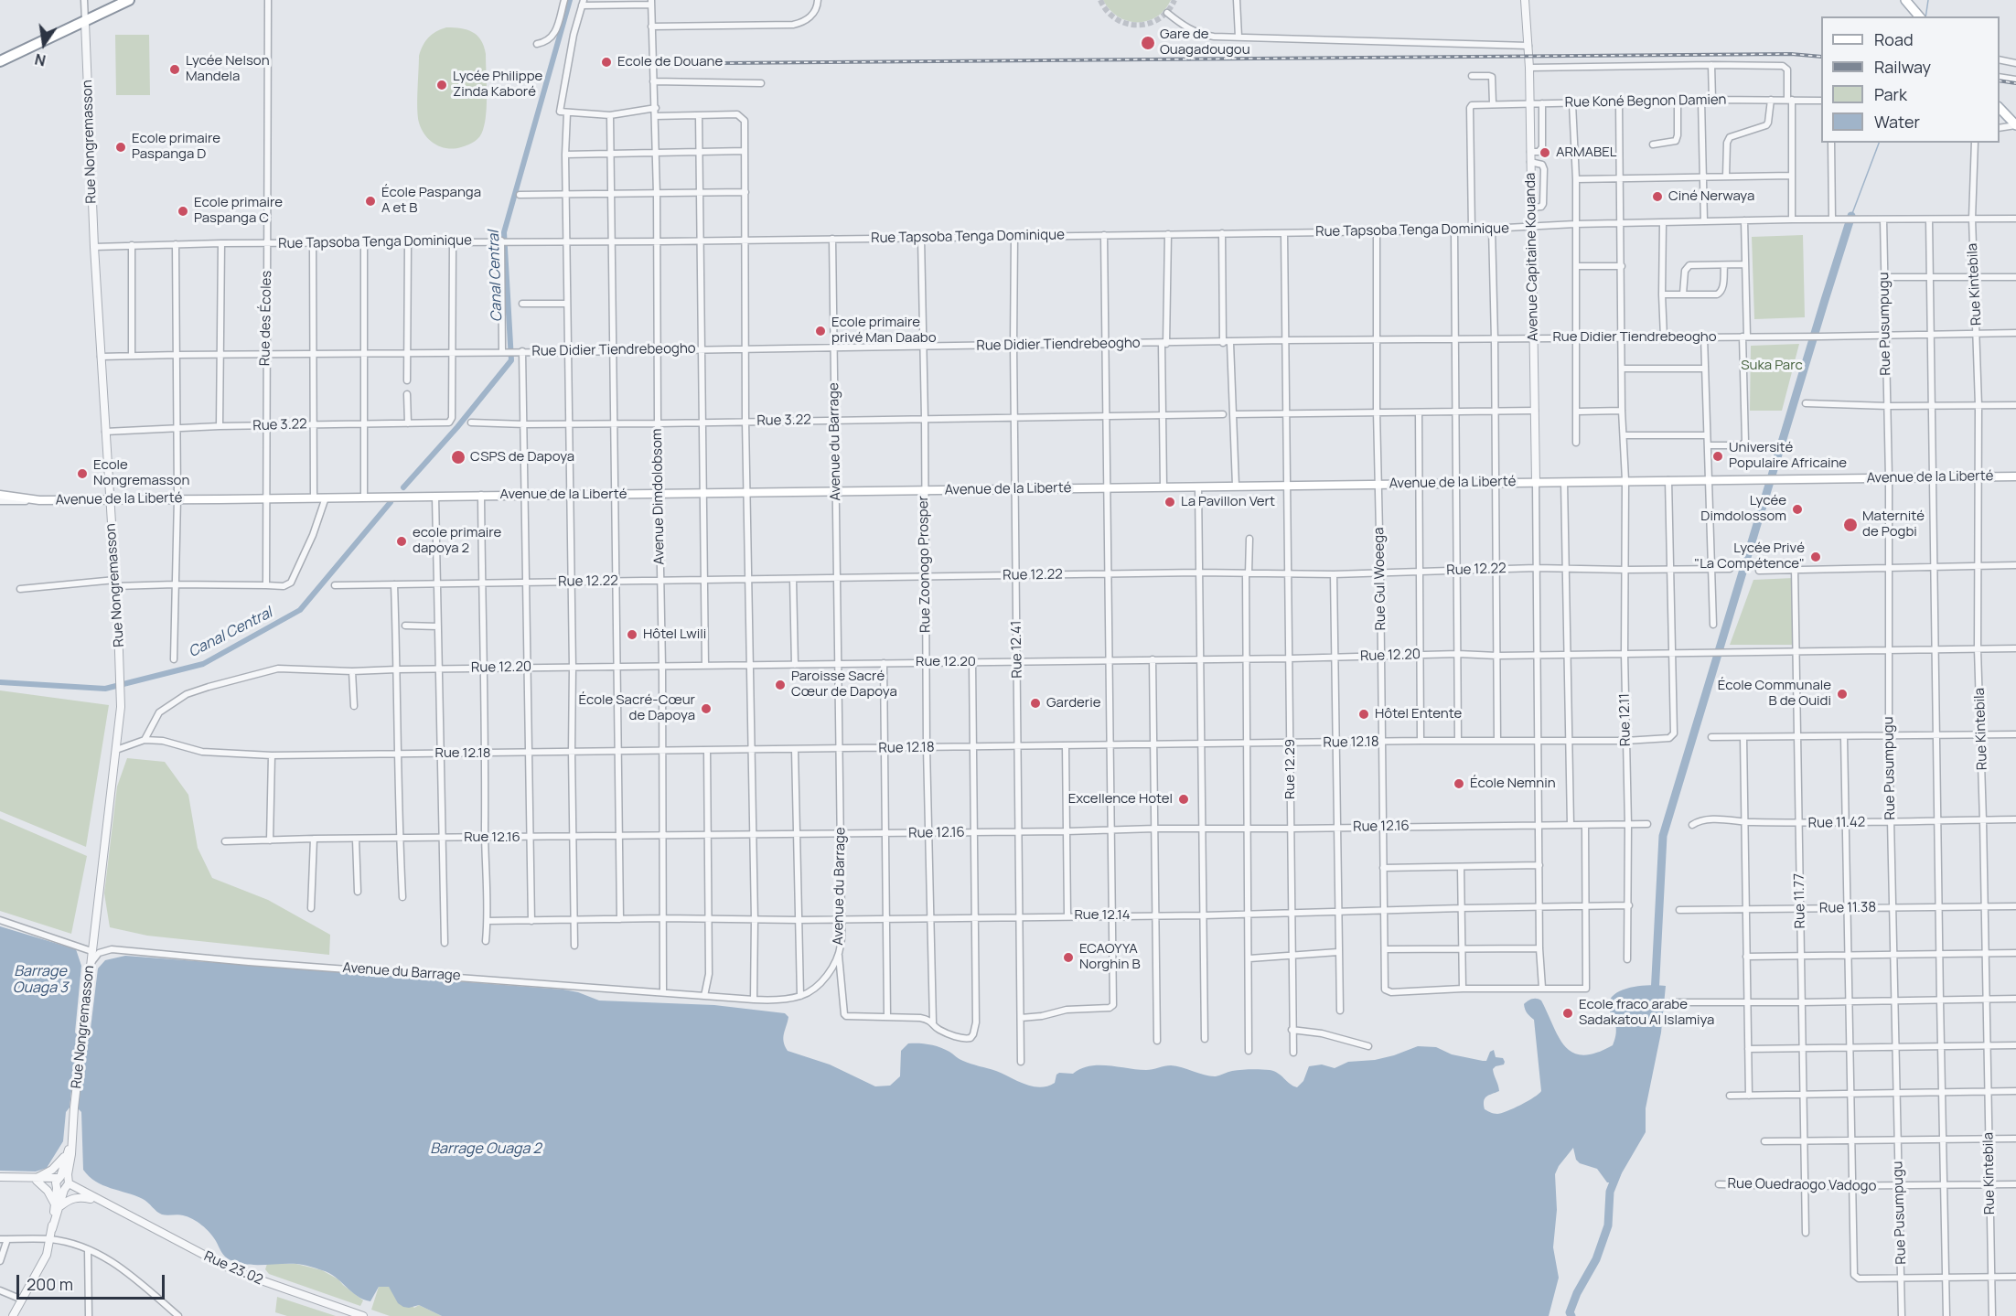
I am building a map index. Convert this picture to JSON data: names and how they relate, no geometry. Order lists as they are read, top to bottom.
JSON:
{
  "streets": {
    "main road": ["Avenue de la Liberté"],
    "street": [
      "Rue Koné Begnon Damien",
      "Rue Nongremasson",
      "Rue Tapsoba Tenga Dominique",
      "Avenue Capitaine Kouanda",
      "Rue Kintebila",
      "Rue des Écoles",
      "Rue Pusumpugu",
      "Rue Didier Tiendrebeogho",
      "Rue 3.22",
      "Avenue du Barrage",
      "Avenue Dimdolobsom",
      "Rue Zoonogo Prosper",
      "Rue 12.22",
      "Rue Gul Woeega",
      "Rue 12.41",
      "Rue 12.20",
      "Rue 12.11",
      "Rue 12.18",
      "Rue 12.29",
      "Rue 11.42",
      "Rue 12.16",
      "Rue 11.77",
      "Rue 11.38",
      "Rue 12.14",
      "Rue Ouedraogo Vadogo",
      "Rue 23.02"
    ]
  },
  "crossings": [
    ["Rue Koné Begnon Damien", "Rue Tapsoba Tenga Dominique"],
    ["Rue Koné Begnon Damien", "Avenue Capitaine Kouanda"],
    ["Rue Koné Begnon Damien", "Rue 12.11"],
    ["Rue Nongremasson", "Rue Tapsoba Tenga Dominique"],
    ["Rue Nongremasson", "Rue Didier Tiendrebeogho"],
    ["Rue Nongremasson", "Rue 3.22"],
    ["Rue Nongremasson", "Avenue du Barrage"],
    ["Rue Nongremasson", "Avenue de la Liberté"],
    ["Rue Nongremasson", "Rue 23.02"],
    ["Rue Tapsoba Tenga Dominique", "Avenue Capitaine Kouanda"],
    ["Rue Tapsoba Tenga Dominique", "Rue Kintebila"],
    ["Rue Tapsoba Tenga Dominique", "Rue des Écoles"],
    ["Rue Tapsoba Tenga Dominique", "Rue Pusumpugu"],
    ["Rue Tapsoba Tenga Dominique", "Avenue du Barrage"],
    ["Rue Tapsoba Tenga Dominique", "Avenue Dimdolobsom"],
    ["Rue Tapsoba Tenga Dominique", "Rue Zoonogo Prosper"],
    ["Rue Tapsoba Tenga Dominique", "Rue Gul Woeega"],
    ["Rue Tapsoba Tenga Dominique", "Rue 12.41"],
    ["Rue Tapsoba Tenga Dominique", "Rue 12.11"],
    ["Rue Tapsoba Tenga Dominique", "Rue 12.29"],
    ["Avenue Capitaine Kouanda", "Rue Didier Tiendrebeogho"],
    ["Avenue Capitaine Kouanda", "Avenue de la Liberté"],
    ["Rue Kintebila", "Rue Didier Tiendrebeogho"],
    ["Rue Kintebila", "Avenue de la Liberté"],
    ["Rue Kintebila", "Rue 12.20"],
    ["Rue Kintebila", "Rue 11.42"],
    ["Rue Kintebila", "Rue 11.38"],
    ["Rue Kintebila", "Rue Ouedraogo Vadogo"],
    ["Rue des Écoles", "Rue Didier Tiendrebeogho"],
    ["Rue des Écoles", "Rue 3.22"],
    ["Rue des Écoles", "Avenue de la Liberté"],
    ["Rue Pusumpugu", "Rue Didier Tiendrebeogho"],
    ["Rue Pusumpugu", "Avenue de la Liberté"],
    ["Rue Pusumpugu", "Rue 12.20"],
    ["Rue Pusumpugu", "Rue 11.42"],
    ["Rue Pusumpugu", "Rue 11.38"],
    ["Rue Pusumpugu", "Rue Ouedraogo Vadogo"],
    ["Rue Didier Tiendrebeogho", "Rue 3.22"],
    ["Rue Didier Tiendrebeogho", "Avenue du Barrage"],
    ["Rue Didier Tiendrebeogho", "Avenue Dimdolobsom"],
    ["Rue Didier Tiendrebeogho", "Rue Zoonogo Prosper"],
    ["Rue Didier Tiendrebeogho", "Rue Gul Woeega"],
    ["Rue Didier Tiendrebeogho", "Rue 12.41"],
    ["Rue Didier Tiendrebeogho", "Rue 12.11"],
    ["Rue Didier Tiendrebeogho", "Rue 12.29"],
    ["Rue 3.22", "Avenue du Barrage"],
    ["Rue 3.22", "Avenue Dimdolobsom"],
    ["Rue 3.22", "Rue Zoonogo Prosper"],
    ["Rue 3.22", "Rue 12.41"],
    ["Avenue du Barrage", "Avenue de la Liberté"],
    ["Avenue du Barrage", "Avenue Dimdolobsom"],
    ["Avenue du Barrage", "Rue 12.22"],
    ["Avenue du Barrage", "Rue 12.20"],
    ["Avenue du Barrage", "Rue 12.18"],
    ["Avenue du Barrage", "Rue 12.16"],
    ["Avenue du Barrage", "Rue 12.14"],
    ["Avenue de la Liberté", "Avenue Dimdolobsom"],
    ["Avenue de la Liberté", "Rue Zoonogo Prosper"],
    ["Avenue de la Liberté", "Rue Gul Woeega"],
    ["Avenue de la Liberté", "Rue 12.41"],
    ["Avenue de la Liberté", "Rue 12.11"],
    ["Avenue de la Liberté", "Rue 12.29"],
    ["Avenue Dimdolobsom", "Rue 12.22"],
    ["Avenue Dimdolobsom", "Rue 12.20"],
    ["Avenue Dimdolobsom", "Rue 12.18"],
    ["Avenue Dimdolobsom", "Rue 12.16"],
    ["Avenue Dimdolobsom", "Rue 12.14"],
    ["Rue Zoonogo Prosper", "Rue 12.22"],
    ["Rue Zoonogo Prosper", "Rue 12.20"],
    ["Rue Zoonogo Prosper", "Rue 12.18"],
    ["Rue Zoonogo Prosper", "Rue 12.16"],
    ["Rue Zoonogo Prosper", "Rue 12.14"],
    ["Rue 12.22", "Rue Gul Woeega"],
    ["Rue 12.22", "Rue 12.41"],
    ["Rue 12.22", "Rue 12.11"],
    ["Rue 12.22", "Rue 12.29"],
    ["Rue Gul Woeega", "Rue 12.20"],
    ["Rue Gul Woeega", "Rue 12.18"],
    ["Rue Gul Woeega", "Rue 12.16"],
    ["Rue Gul Woeega", "Rue 12.14"],
    ["Rue 12.41", "Rue 12.20"],
    ["Rue 12.41", "Rue 12.18"],
    ["Rue 12.41", "Rue 12.16"],
    ["Rue 12.41", "Rue 12.14"],
    ["Rue 12.20", "Rue 12.11"],
    ["Rue 12.20", "Rue 12.18"],
    ["Rue 12.20", "Rue 12.29"],
    ["Rue 12.20", "Rue 11.77"],
    ["Rue 12.11", "Rue 12.18"],
    ["Rue 12.11", "Rue 12.16"],
    ["Rue 12.11", "Rue 12.14"],
    ["Rue 12.18", "Rue 12.29"],
    ["Rue 12.29", "Rue 12.16"],
    ["Rue 12.29", "Rue 12.14"],
    ["Rue 11.42", "Rue 11.77"],
    ["Rue 11.77", "Rue 11.38"],
    ["Rue 11.77", "Rue Ouedraogo Vadogo"]
  ],
  "water": ["Canal Central", "Barrage Ouaga 3", "Barrage Ouaga 2"],
  "parks": ["Suka Parc"],
  "places": [
    "Gare de Ouagadougou",
    "Ecole de Douane",
    "Lycée Nelson Mandela",
    "Lycée Philippe Zinda Kaboré",
    "Ecole primaire Paspanga D",
    "ARMABEL",
    "Ciné Nerwaya",
    "École Paspanga A et B",
    "Ecole primaire Paspanga C",
    "Ecole primaire privé Man Daabo",
    "Université Populaire Africaine",
    "CSPS de Dapoya",
    "Ecole Nongremasson",
    "La Pavillon Vert",
    "Lycée Dimdolossom",
    "Maternité de Pogbi",
    "ecole primaire dapoya 2",
    "Lycée Privé \"La Compétence\"",
    "Hôtel Lwili",
    "Paroisse Sacré Cœur de Dapoya",
    "École Communale B de Ouidi",
    "Garderie",
    "École Sacré-Cœur de Dapoya",
    "Hôtel Entente",
    "École Nemnin",
    "Excellence Hotel",
    "ECAOYYA Norghin B",
    "Ecole fraco arabe Sadakatou Al Islamiya"
  ],
  "legend": [
    "Road",
    "Railway",
    "Park",
    "Water"
  ],
  "scale_bar": "200 m",
  "north": "bottom"
}
